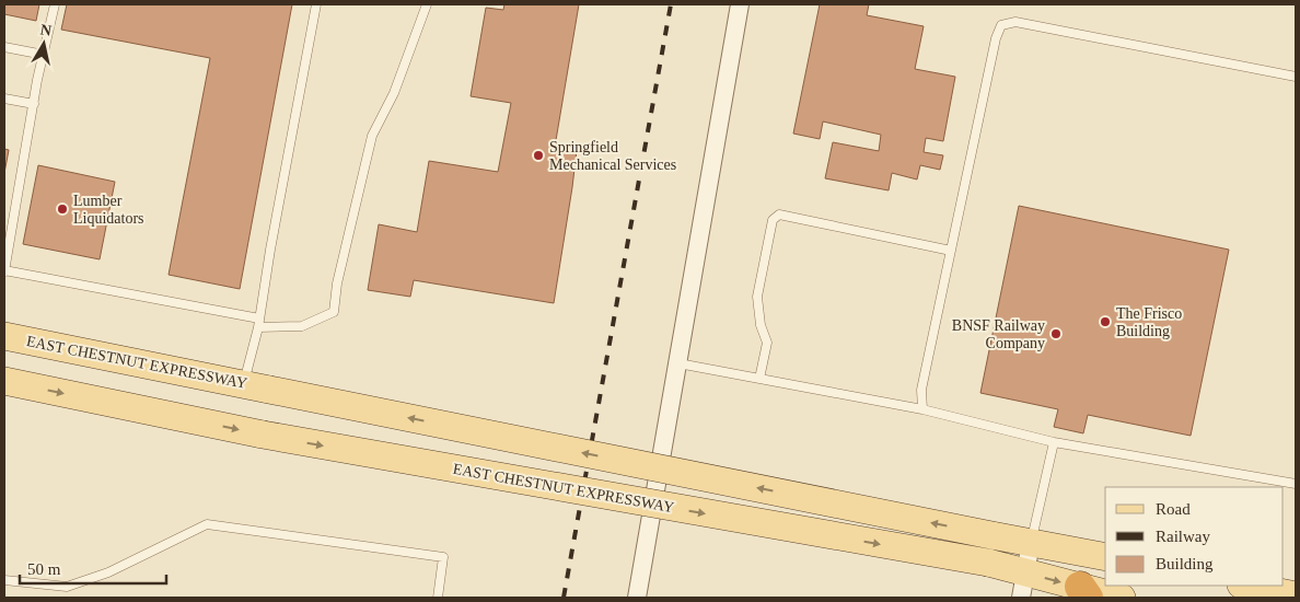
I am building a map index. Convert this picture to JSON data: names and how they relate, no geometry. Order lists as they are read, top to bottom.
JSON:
{
  "streets": {
    "main road": ["EAST CHESTNUT EXPRESSWAY"]
  },
  "places": [
    "Springfield Mechanical Services",
    "Lumber Liquidators",
    "The Frisco Building",
    "BNSF Railway Company"
  ],
  "legend": ["Road", "Railway", "Building"],
  "scale_bar": "50 m",
  "north": "top"
}
